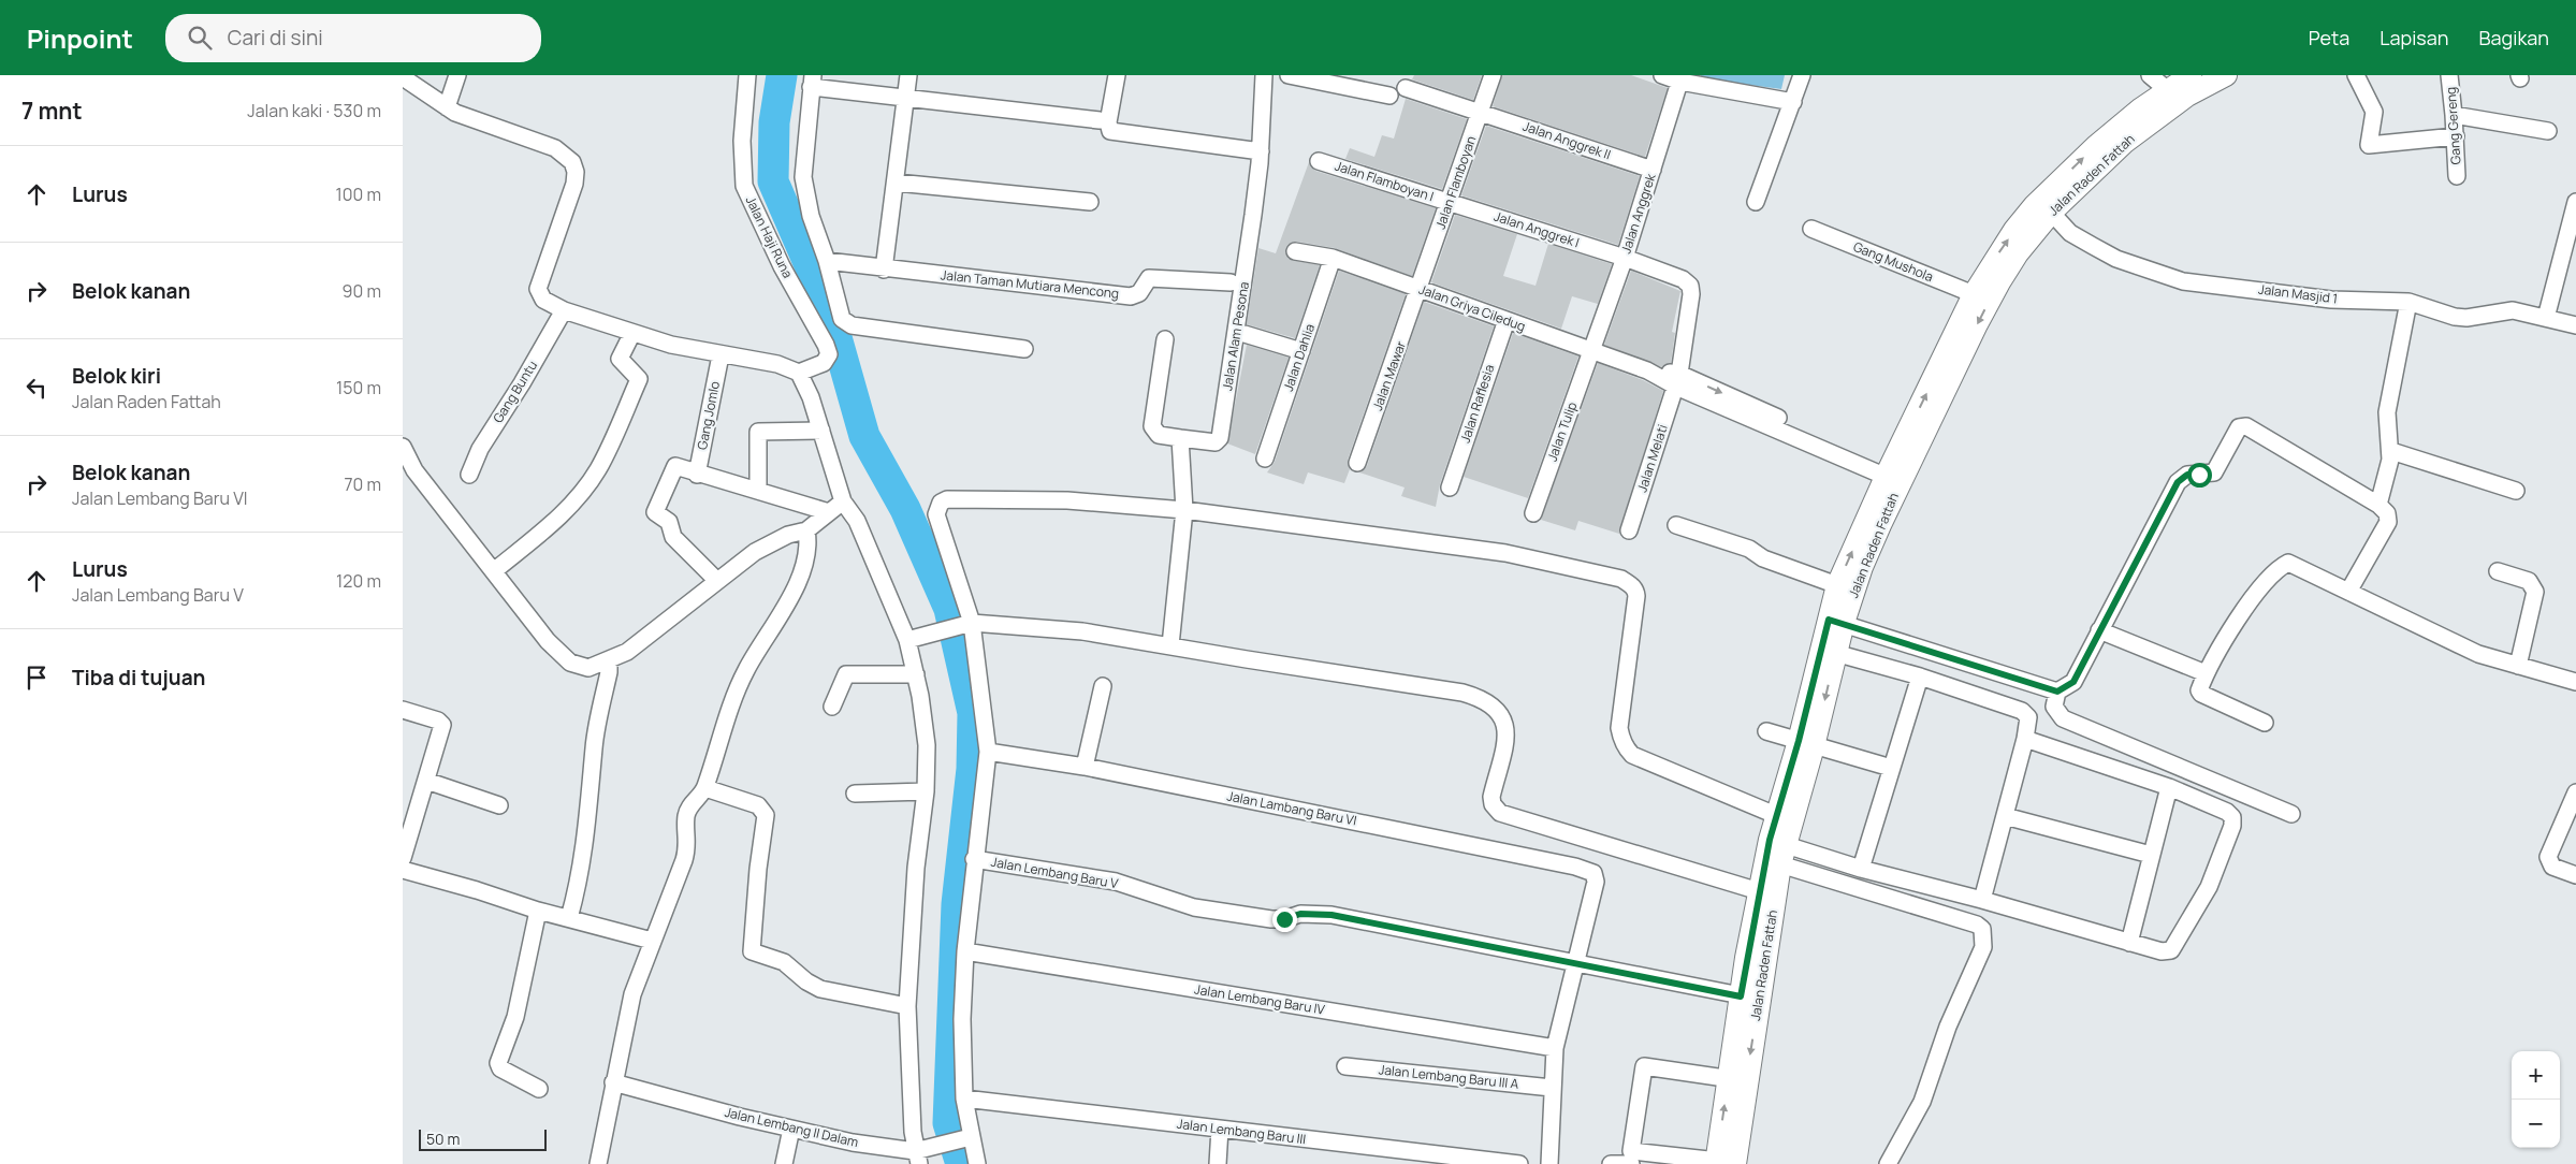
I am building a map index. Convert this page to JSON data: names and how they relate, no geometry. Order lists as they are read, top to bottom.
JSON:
{
  "streets": {
    "main road": ["Jalan Raden Fattah"],
    "street": [
      "Gang Gereng",
      "Jalan Anggrek II",
      "Jalan Flamboyan I",
      "Jalan Flamboyan",
      "Jalan Anggrek",
      "Jalan Anggrek I",
      "Jalan Haji Runa",
      "Gang Mushola",
      "Jalan Taman Mutiara Mencong",
      "Jalan Masjid 1",
      "Jalan Griya Ciledug",
      "Jalan Alam Pesona",
      "Jalan Dahlia",
      "Jalan Mawar",
      "Gang Buntu",
      "Jalan Raflesia",
      "Gang Jomlo",
      "Jalan Tulip",
      "Jalan Melati",
      "Jalan Lambang Baru VI",
      "Jalan Lembang Baru V",
      "Jalan Lembang Baru IV",
      "Jalan Lembang Baru III A",
      "Jalan Lembang II Dalam",
      "Jalan Lembang Baru III"
    ]
  },
  "crossings": [
    ["Jalan Anggrek II", "Jalan Flamboyan"],
    ["Jalan Anggrek II", "Jalan Anggrek"],
    ["Jalan Raden Fattah", "Gang Mushola"],
    ["Jalan Raden Fattah", "Jalan Masjid 1"],
    ["Jalan Raden Fattah", "Jalan Griya Ciledug"],
    ["Jalan Raden Fattah", "Jalan Lembang Baru V"],
    ["Jalan Flamboyan I", "Jalan Flamboyan"],
    ["Jalan Flamboyan I", "Jalan Anggrek I"],
    ["Jalan Flamboyan", "Jalan Anggrek I"],
    ["Jalan Flamboyan", "Jalan Griya Ciledug"],
    ["Jalan Flamboyan", "Jalan Mawar"],
    ["Jalan Anggrek", "Jalan Anggrek I"],
    ["Jalan Anggrek", "Jalan Griya Ciledug"],
    ["Jalan Anggrek", "Jalan Tulip"],
    ["Jalan Griya Ciledug", "Jalan Dahlia"],
    ["Jalan Griya Ciledug", "Jalan Mawar"],
    ["Jalan Griya Ciledug", "Jalan Raflesia"],
    ["Jalan Griya Ciledug", "Jalan Tulip"],
    ["Jalan Griya Ciledug", "Jalan Melati"],
    ["Jalan Lambang Baru VI", "Jalan Lembang Baru V"]
  ],
  "scale_bar": "50 m",
  "page": {
    "header": "Pinpoint",
    "search": "Cari di sini",
    "nav": ["Peta", "Lapisan", "Bagikan"],
    "heading": ["7 mnt", "Jalan kaki · 530 m"],
    "list": [
      ["Lurus", "100 m"],
      ["Belok kanan", "90 m"],
      ["Belok kiri", "Jalan Raden Fattah", "150 m"],
      ["Belok kanan", "Jalan Lembang Baru VI", "70 m"],
      ["Lurus", "Jalan Lembang Baru V", "120 m"],
      "Tiba di tujuan"
    ],
    "map_buttons": ["+", "−"],
    "scale": "50 m"
  }
}
